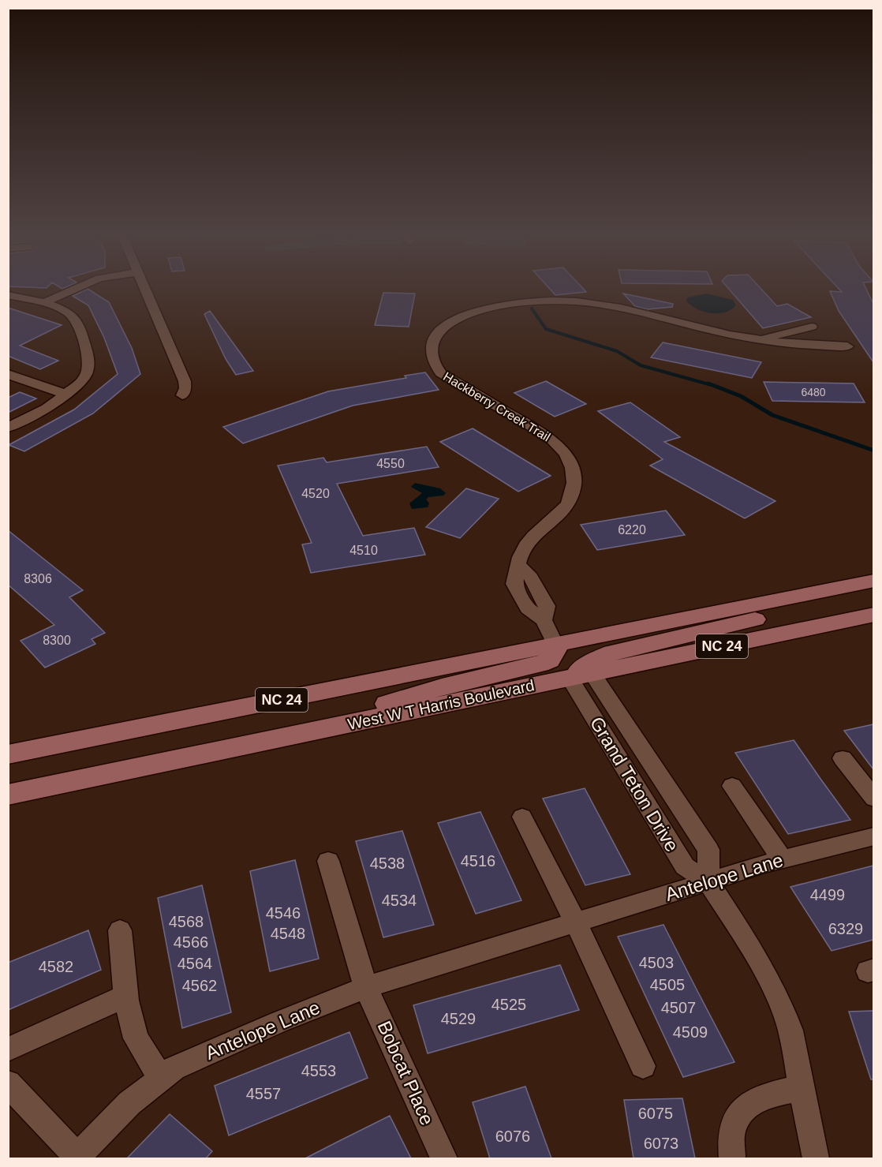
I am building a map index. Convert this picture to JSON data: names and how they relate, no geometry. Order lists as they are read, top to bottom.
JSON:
{
  "streets": {
    "main road": ["NC 24", "West W T Harris Boulevard"],
    "street": [
      "Hackberry Creek Trail",
      "Grand Teton Drive",
      "Antelope Lane",
      "Bobcat Place"
    ]
  },
  "crossings": [
    ["Hackberry Creek Trail", "NC 24"],
    ["West W T Harris Boulevard", "Grand Teton Drive"],
    ["Grand Teton Drive", "Antelope Lane"],
    ["Antelope Lane", "Bobcat Place"]
  ],
  "house_numbers": [
    "6480",
    "4550",
    "4520",
    "6220",
    "4510",
    "8306",
    "8300",
    "4516",
    "4538",
    "4499",
    "4534",
    "4546",
    "4568",
    "6329",
    "4548",
    "4566",
    "4503",
    "4564",
    "4582",
    "4505",
    "4562",
    "4525",
    "4507",
    "4529",
    "4509",
    "4553",
    "4557",
    "6075",
    "6076",
    "6073"
  ]
}
